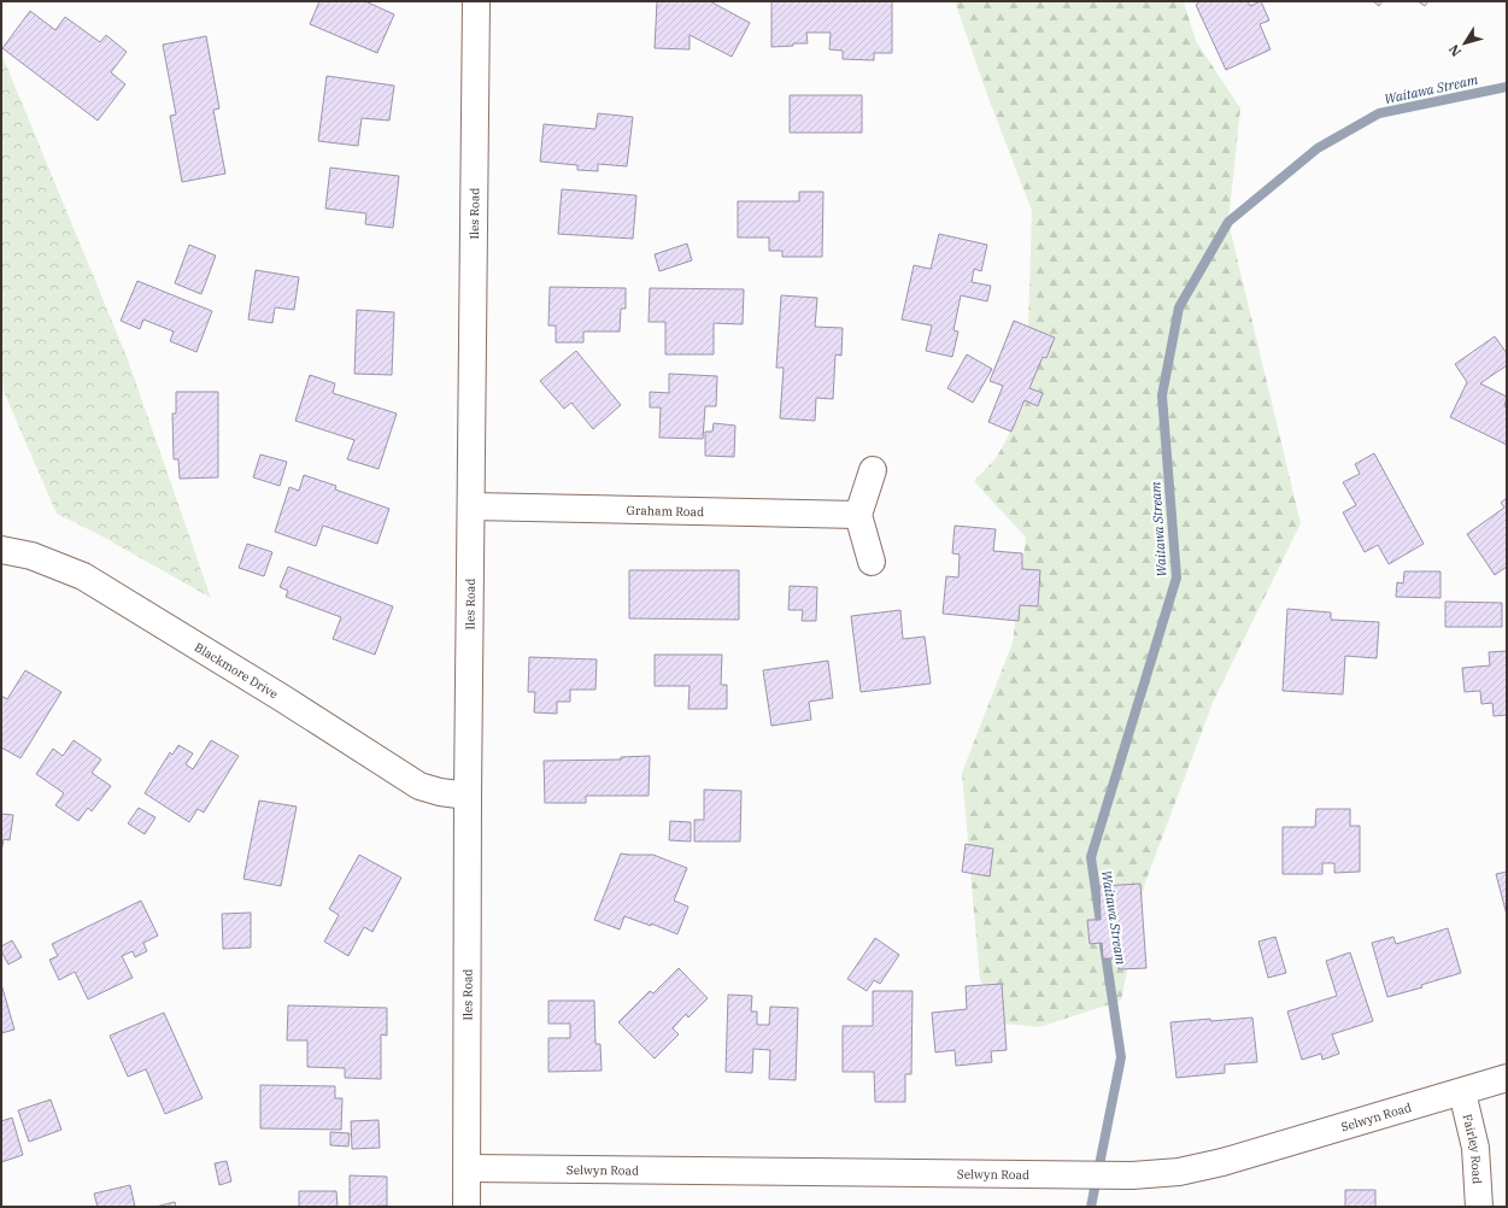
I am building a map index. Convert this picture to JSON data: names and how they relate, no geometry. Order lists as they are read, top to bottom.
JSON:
{
  "streets": {
    "street": [
      "Iles Road",
      "Graham Road",
      "Blackmore Drive",
      "Selwyn Road",
      "Fairley Road"
    ]
  },
  "crossings": [
    ["Iles Road", "Graham Road"],
    ["Iles Road", "Blackmore Drive"],
    ["Iles Road", "Selwyn Road"],
    ["Selwyn Road", "Fairley Road"]
  ],
  "water": ["Waitawa Stream"],
  "north": "bottom left"
}
